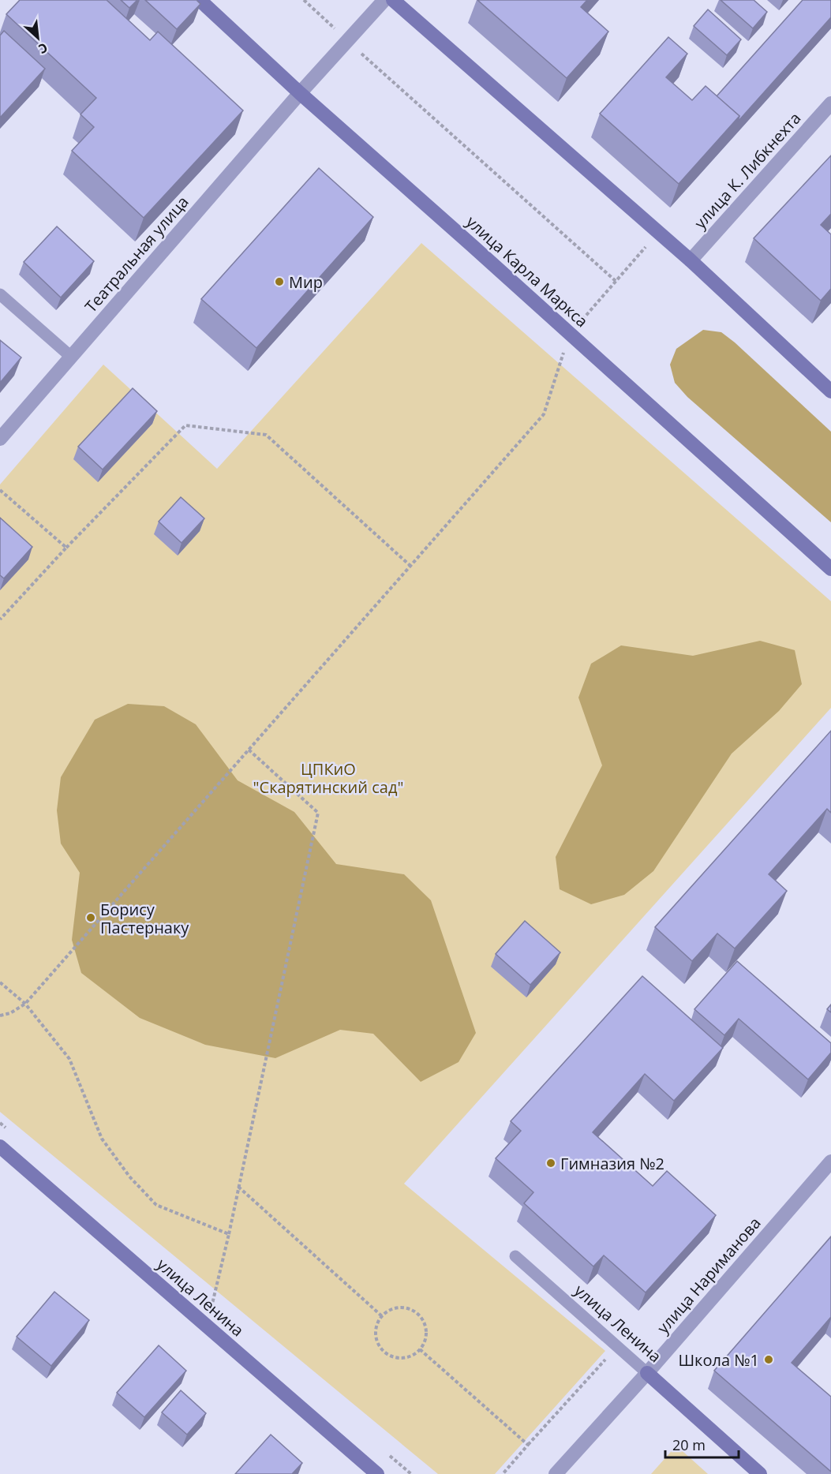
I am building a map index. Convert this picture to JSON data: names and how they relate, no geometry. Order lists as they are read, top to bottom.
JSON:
{
  "streets": {
    "main road": ["улица Карла Маркса", "улица Ленина"],
    "street": ["улица К. Либкнехта", "Театральная улица", "улица Нариманова"]
  },
  "crossings": [
    ["Театральная улица", "улица Карла Маркса"],
    ["улица Нариманова", "улица Ленина"]
  ],
  "parks": ["ЦПКиО \"Скарятинский сад\""],
  "places": [
    "Мир",
    "Борису Пастернаку",
    "Гимназия №2",
    "Школа №1"
  ],
  "scale_bar": "20 m",
  "north": "bottom right"
}
